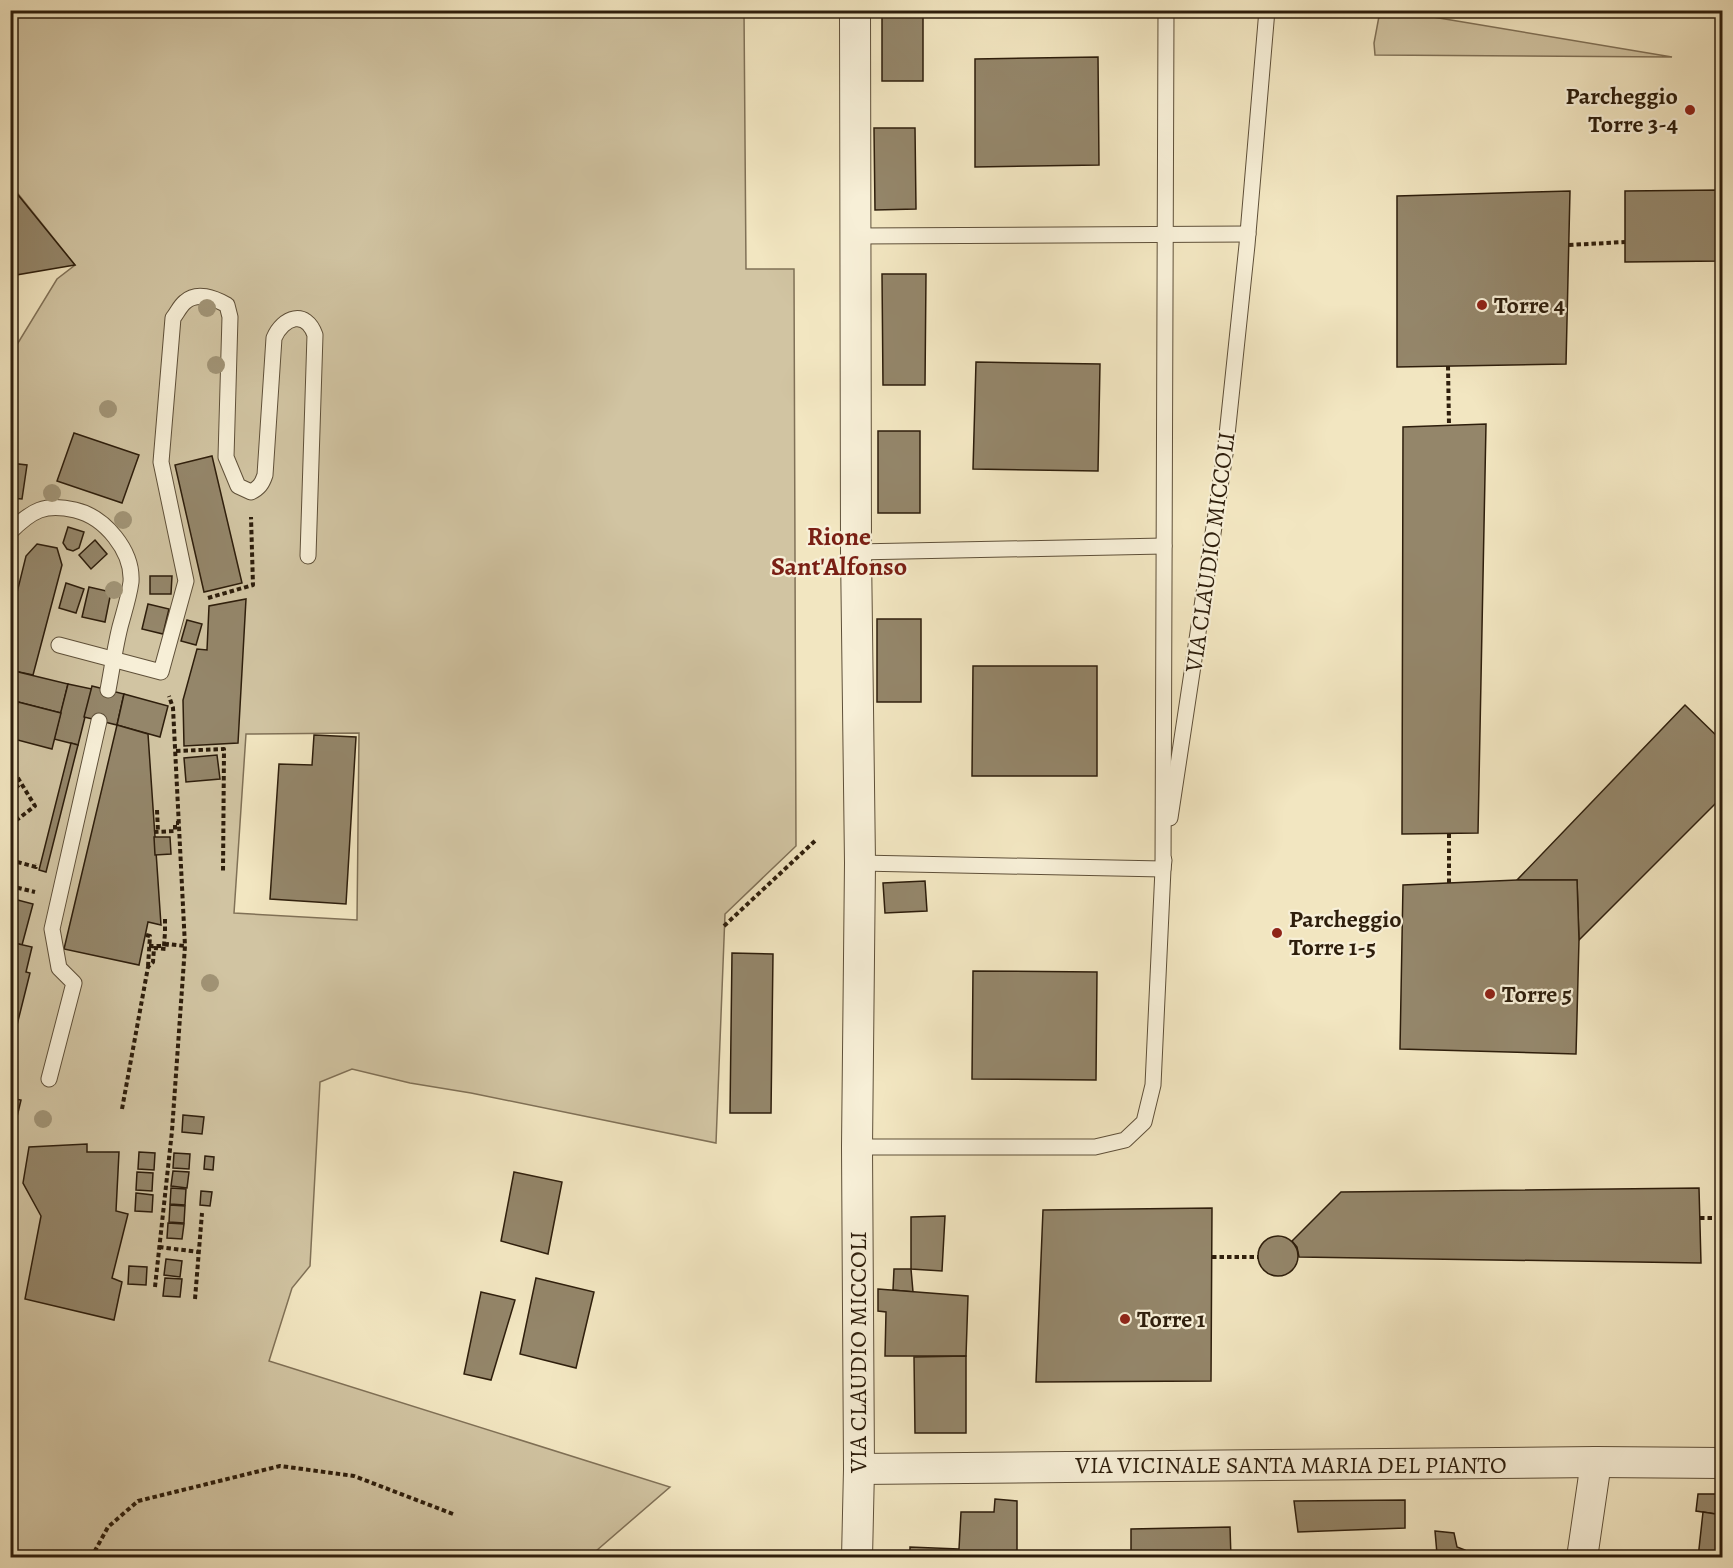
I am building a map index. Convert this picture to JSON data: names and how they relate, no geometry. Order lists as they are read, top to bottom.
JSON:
{
  "streets": {
    "street": ["VIA CLAUDIO MICCOLI", "VIA VICINALE SANTA MARIA DEL PIANTO"]
  },
  "crossings": [
    ["VIA CLAUDIO MICCOLI", "VIA VICINALE SANTA MARIA DEL PIANTO"]
  ],
  "districts": ["Rione Sant'Alfonso"],
  "places": [
    "Parcheggio Torre 3-4",
    "Torre 4",
    "Parcheggio Torre 1-5",
    "Torre 5",
    "Torre 1"
  ]
}
